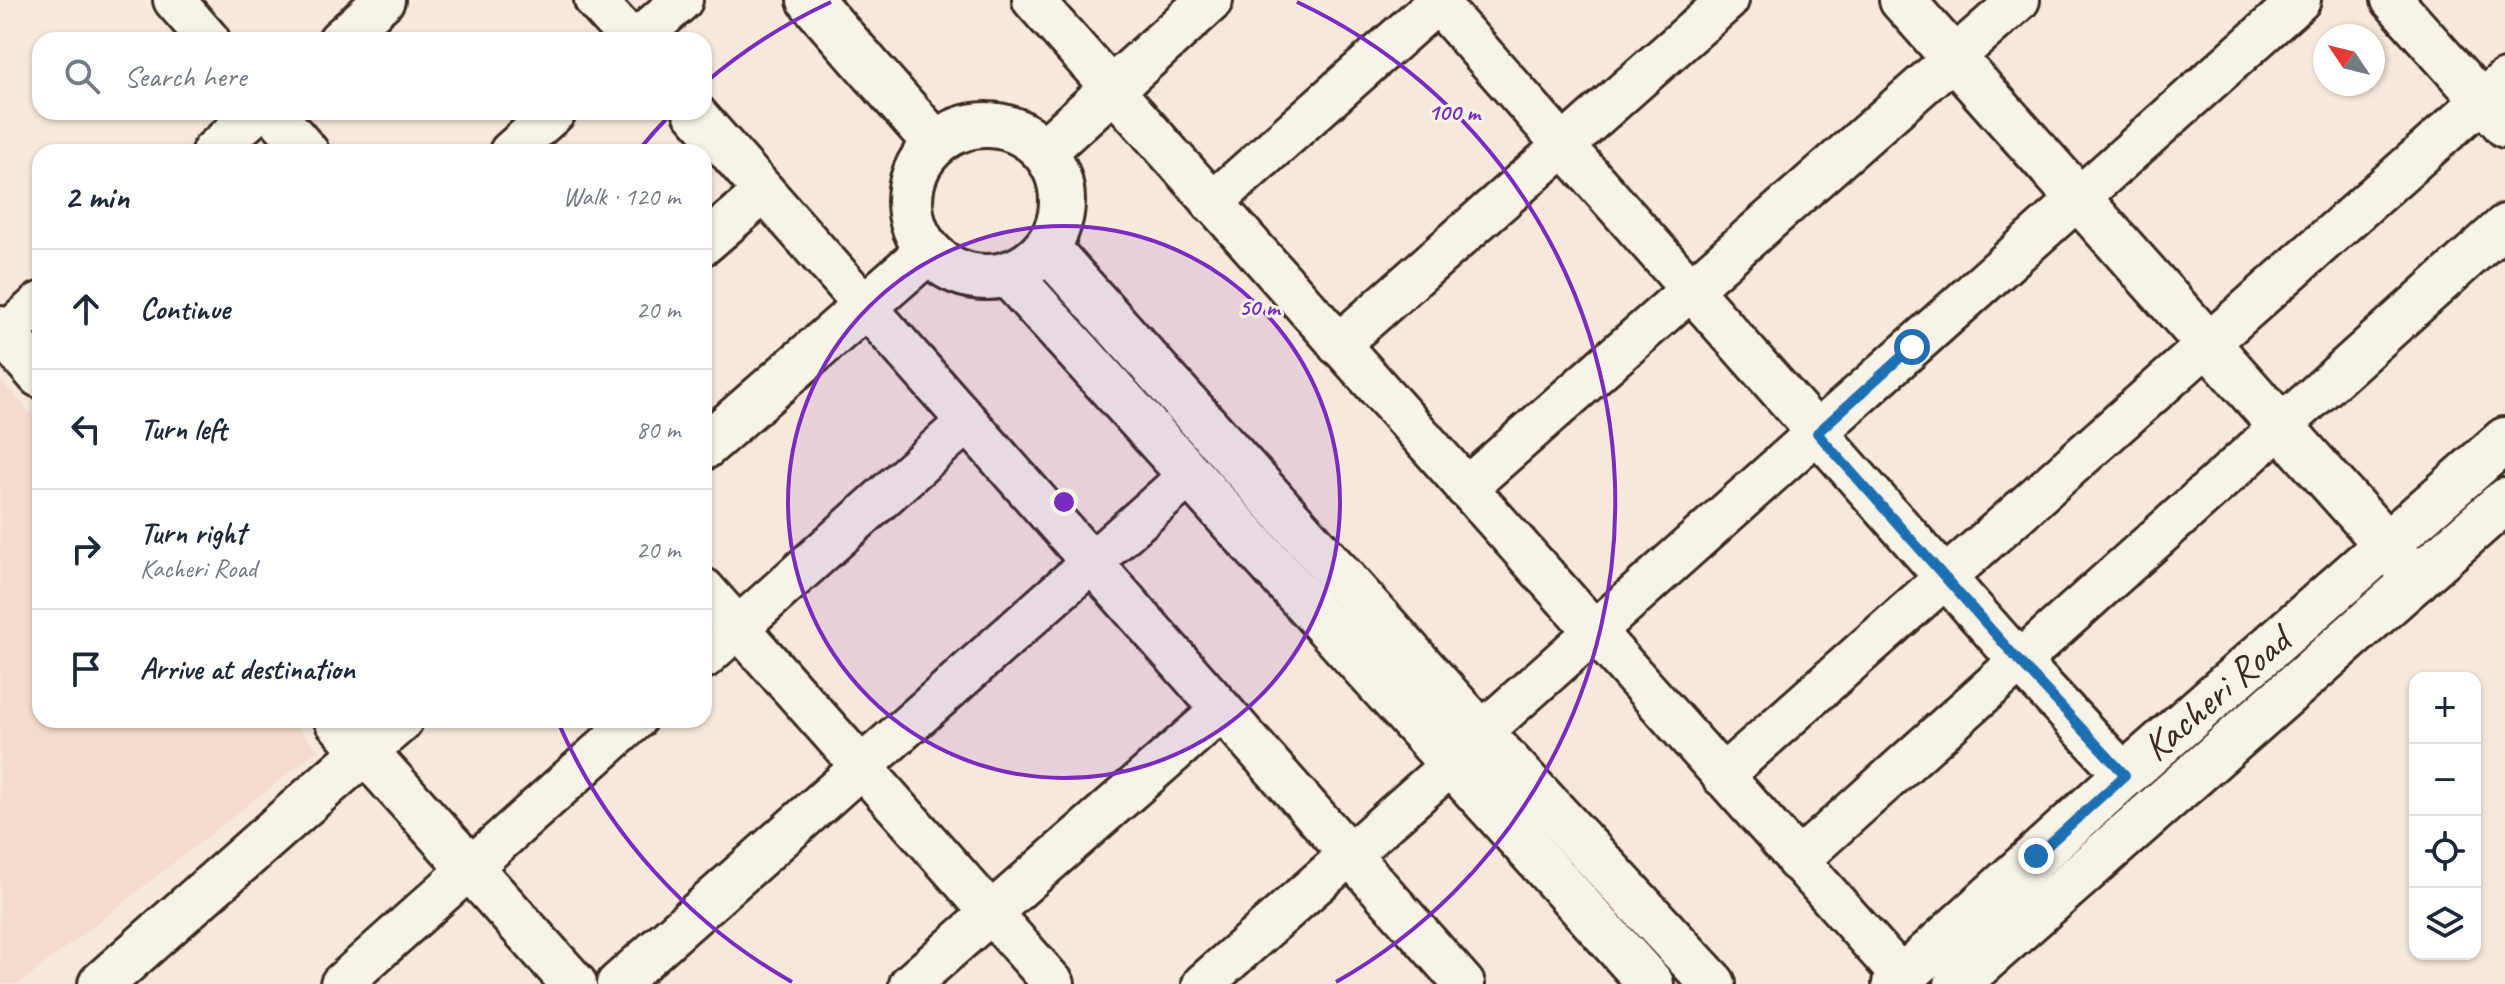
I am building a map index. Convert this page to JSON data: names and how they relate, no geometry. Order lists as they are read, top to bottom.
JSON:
{
  "streets": {
    "street": ["Kacheri Road"]
  },
  "north": "top left",
  "page": {
    "search": "Search here",
    "heading": ["2 min", "Walk · 120 m"],
    "list": [
      ["Continue", "20 m"],
      ["Turn left", "80 m"],
      ["Turn right", "Kacheri Road", "20 m"],
      "Arrive at destination"
    ],
    "map_buttons": ["+", "−"]
  },
  "rings": ["100 m", "50 m"]
}
